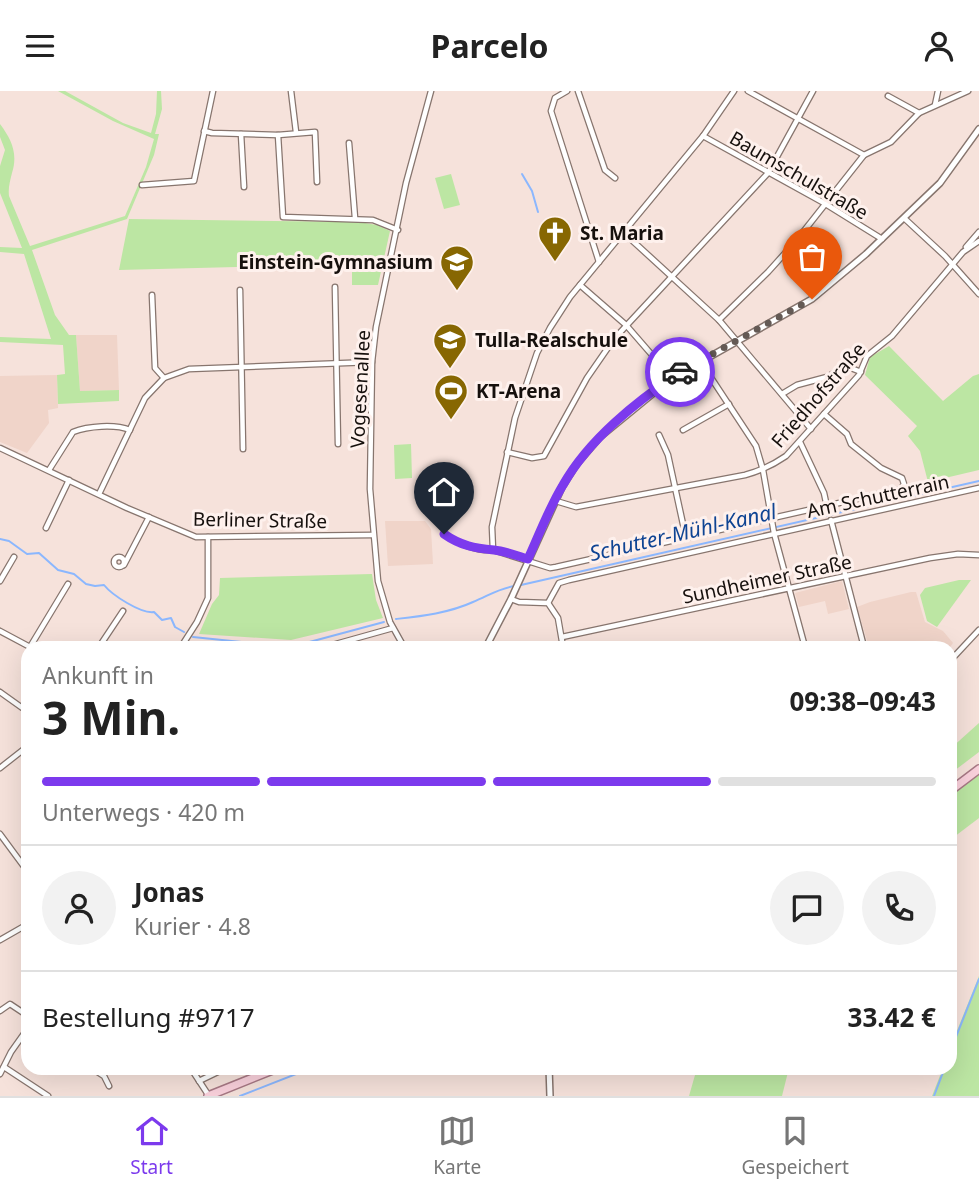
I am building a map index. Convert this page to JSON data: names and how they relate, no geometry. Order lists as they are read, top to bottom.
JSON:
{
  "streets": {
    "street": [
      "Baumschulstraße",
      "Vogesenallee",
      "Friedhofstraße",
      "Am Schutterrain",
      "Berliner Straße",
      "Sundheimer Straße"
    ]
  },
  "crossings": [
    ["Vogesenallee", "Berliner Straße"]
  ],
  "water": ["Schutter-Mühl-Kanal"],
  "places": {
    "church": ["St. Maria"],
    "school or university": ["Einstein-Gymnasium", "Tulla-Realschule"],
    "sports": ["KT-Arena"]
  },
  "page": {
    "header": "Parcelo",
    "heading": ["3 Min.", "Ankunft in", "09:38–09:43"],
    "panel": [
      "Jonas",
      "Kurier · 4.8",
      "Bestellung #9717",
      "33.42 €"
    ],
    "bar": "Unterwegs · 420 m",
    "tabs": ["Start", "Karte", "Gespeichert"]
  }
}
